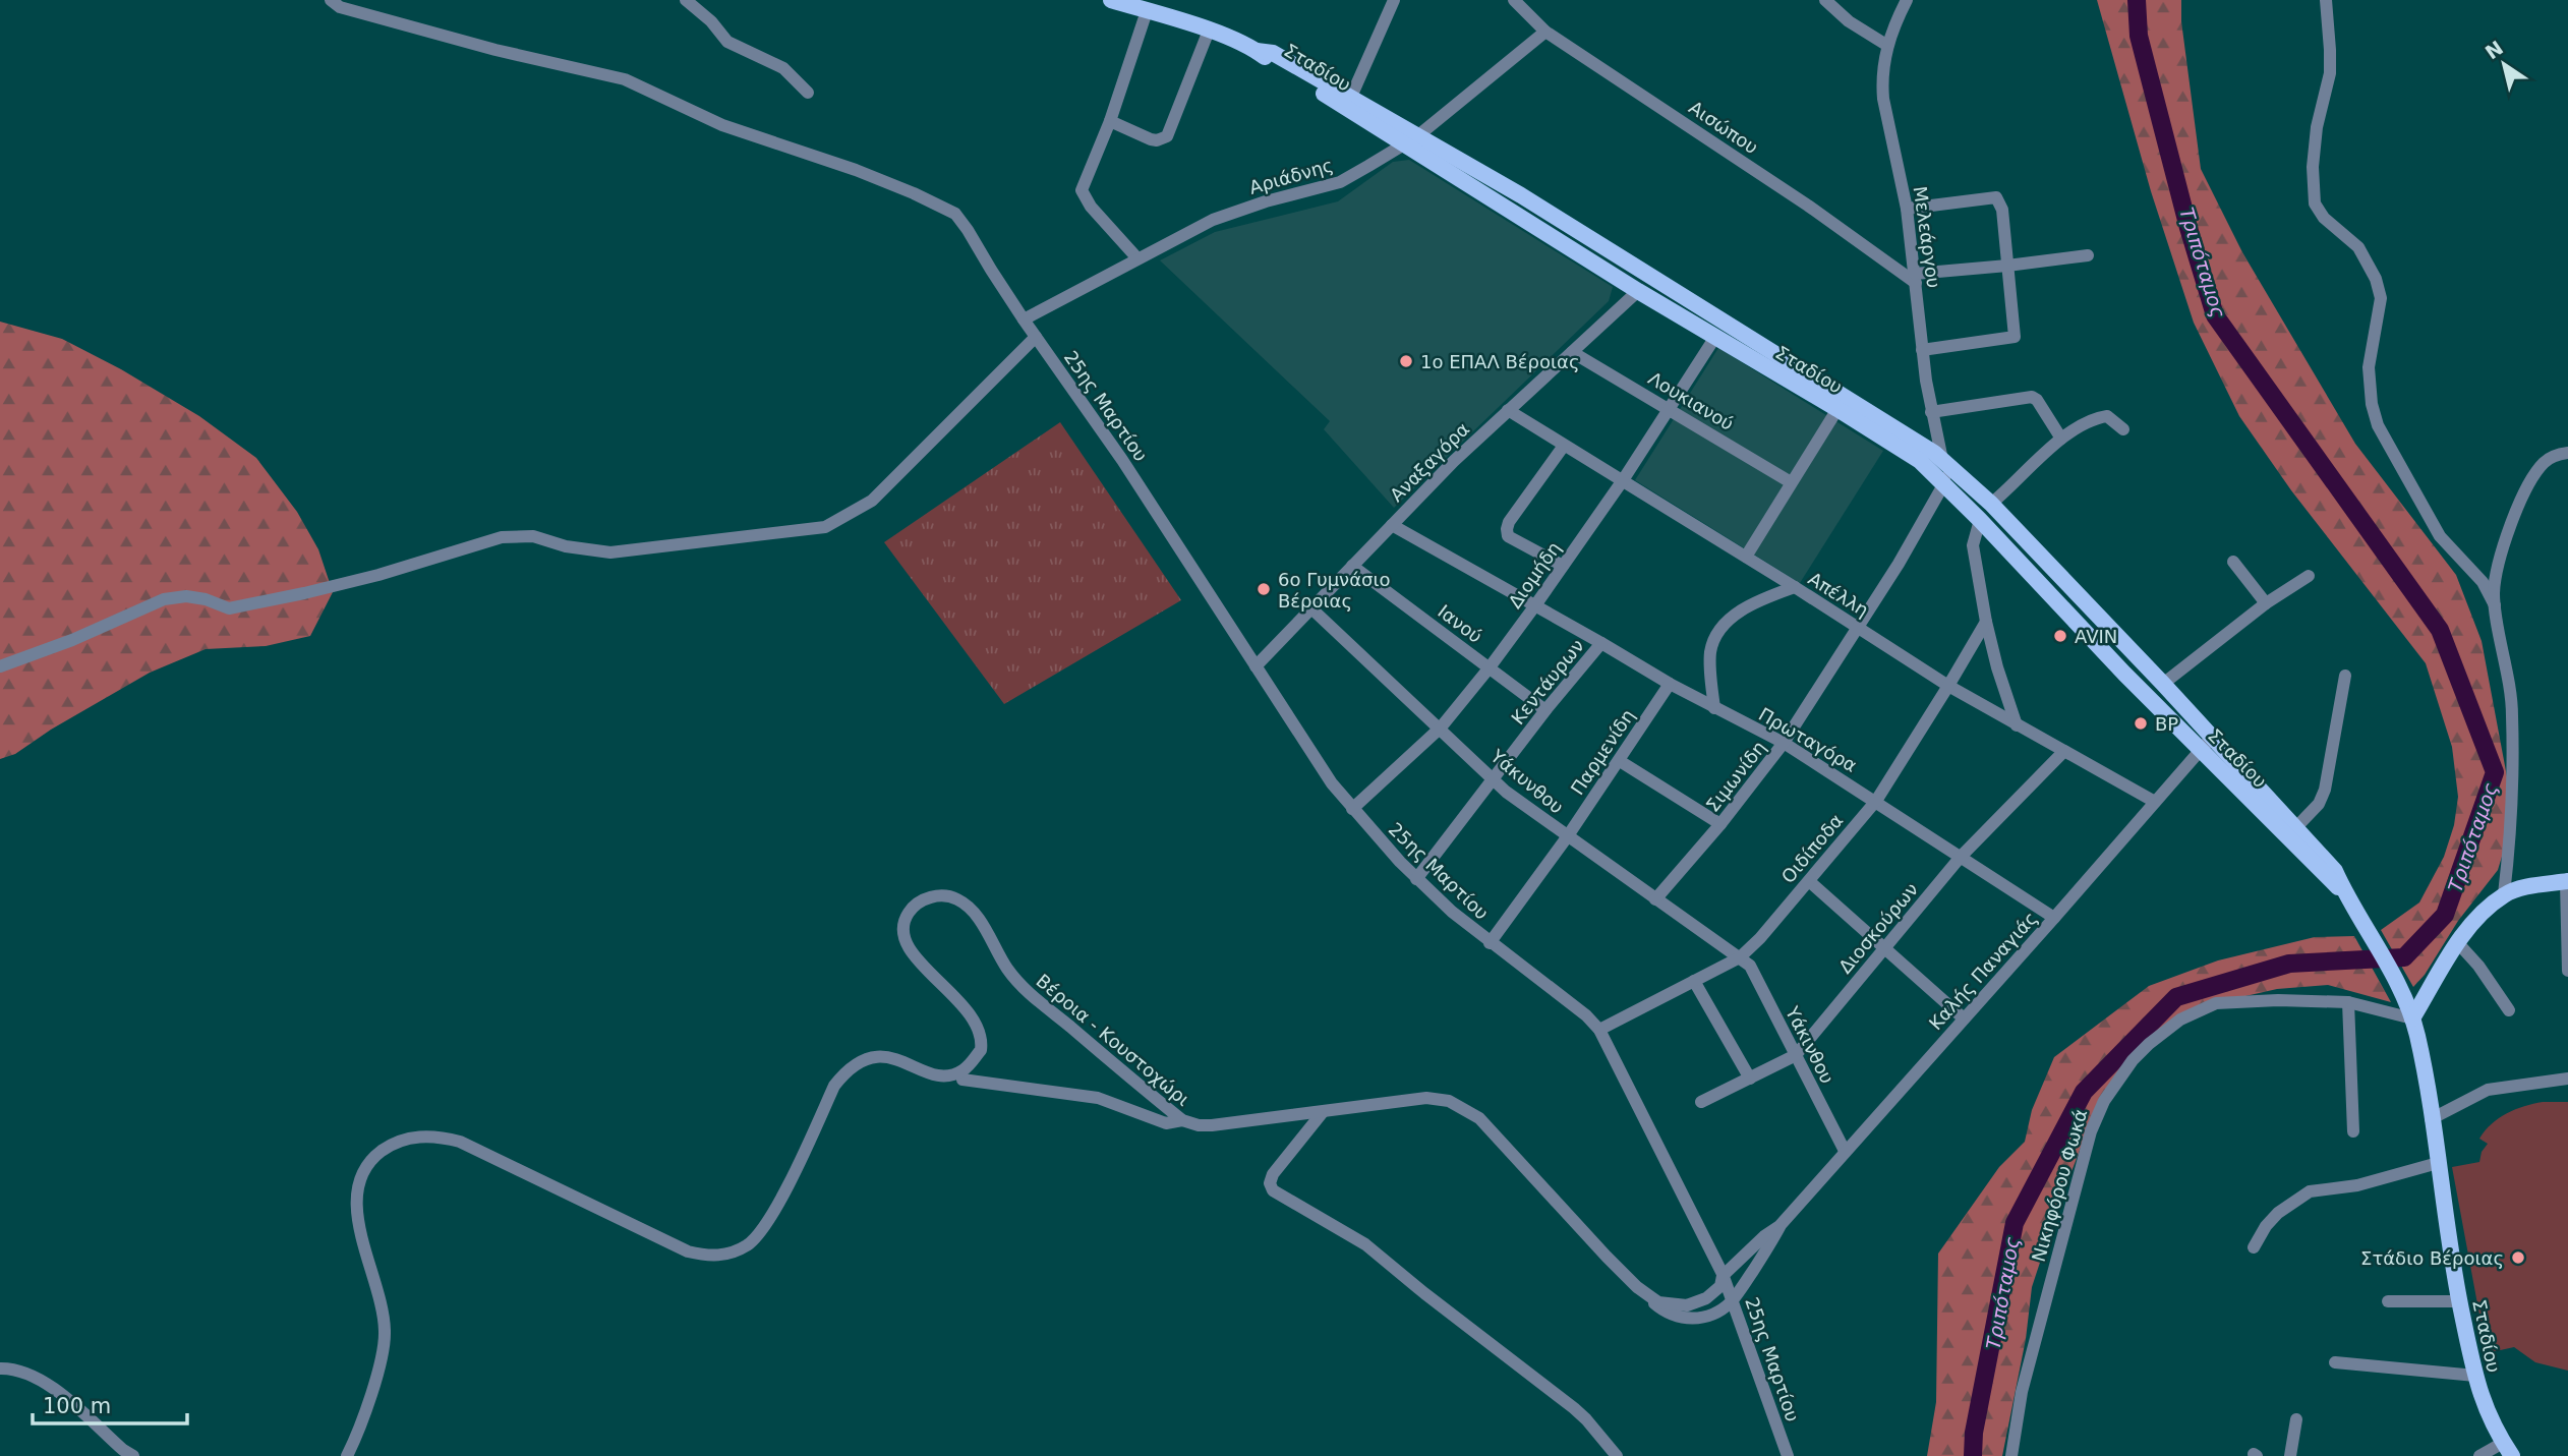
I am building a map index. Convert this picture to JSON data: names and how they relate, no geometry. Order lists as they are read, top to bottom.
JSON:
{
  "streets": {
    "main road": ["Σταδίου"],
    "street": [
      "Αισώπου",
      "Αριάδνης",
      "Μελεάργου",
      "Λουκιανού",
      "25ης Μαρτίου",
      "Αναξαγόρα",
      "Διομήδη",
      "Απέλλη",
      "Ιανού",
      "Κεντάυρων",
      "Πρωταγόρα",
      "Παρμενίδη",
      "Σιμωνίδη",
      "Υάκυνθου",
      "Οιδίποδα",
      "Διοσκούρων",
      "Καλής Παναγιάς",
      "Βέροια - Κουστοχώρι",
      "Υάκινθου",
      "Νικηφόρου Φωκά"
    ]
  },
  "crossings": [
    ["Σταδίου", "Αριάδνης"],
    ["Σταδίου", "Μελεάργου"],
    ["Σταδίου", "Αναξαγόρα"],
    ["Σταδίου", "Διομήδη"],
    ["Σταδίου", "Σιμωνίδη"],
    ["Σταδίου", "Καλής Παναγιάς"],
    ["Σταδίου", "Νικηφόρου Φωκά"],
    ["Αισώπου", "Αριάδνης"],
    ["Αισώπου", "Μελεάργου"],
    ["Αριάδνης", "25ης Μαρτίου"],
    ["Μελεάργου", "Σιμωνίδη"],
    ["Λουκιανού", "Αναξαγόρα"],
    ["Λουκιανού", "Διομήδη"],
    ["25ης Μαρτίου", "Αναξαγόρα"],
    ["25ης Μαρτίου", "Διομήδη"],
    ["25ης Μαρτίου", "Κεντάυρων"],
    ["25ης Μαρτίου", "Παρμενίδη"],
    ["25ης Μαρτίου", "Οιδίποδα"],
    ["25ης Μαρτίου", "Καλής Παναγιάς"],
    ["25ης Μαρτίου", "Βέροια - Κουστοχώρι"],
    ["Αναξαγόρα", "Απέλλη"],
    ["Αναξαγόρα", "Ιανού"],
    ["Αναξαγόρα", "Πρωταγόρα"],
    ["Αναξαγόρα", "Υάκυνθου"],
    ["Διομήδη", "Απέλλη"],
    ["Διομήδη", "Ιανού"],
    ["Διομήδη", "Πρωταγόρα"],
    ["Διομήδη", "Υάκυνθου"],
    ["Απέλλη", "Σιμωνίδη"],
    ["Απέλλη", "Οιδίποδα"],
    ["Απέλλη", "Διοσκούρων"],
    ["Απέλλη", "Καλής Παναγιάς"],
    ["Ιανού", "Κεντάυρων"],
    ["Κεντάυρων", "Πρωταγόρα"],
    ["Κεντάυρων", "Υάκυνθου"],
    ["Πρωταγόρα", "Παρμενίδη"],
    ["Πρωταγόρα", "Σιμωνίδη"],
    ["Πρωταγόρα", "Οιδίποδα"],
    ["Πρωταγόρα", "Διοσκούρων"],
    ["Πρωταγόρα", "Καλής Παναγιάς"],
    ["Παρμενίδη", "Υάκυνθου"],
    ["Σιμωνίδη", "Υάκυνθου"],
    ["Υάκυνθου", "Οιδίποδα"],
    ["Υάκυνθου", "Υάκινθου"],
    ["Οιδίποδα", "Υάκινθου"],
    ["Διοσκούρων", "Υάκινθου"],
    ["Καλής Παναγιάς", "Βέροια - Κουστοχώρι"],
    ["Καλής Παναγιάς", "Υάκινθου"]
  ],
  "water": ["Τριπόταμος"],
  "places": [
    "1ο ΕΠΑΛ Βέροιας",
    "6ο Γυμνάσιο Βέροιας",
    "AVIN",
    "BP",
    "Στάδιο Βέροιας"
  ],
  "scale_bar": "100 m",
  "north": "top left"
}
